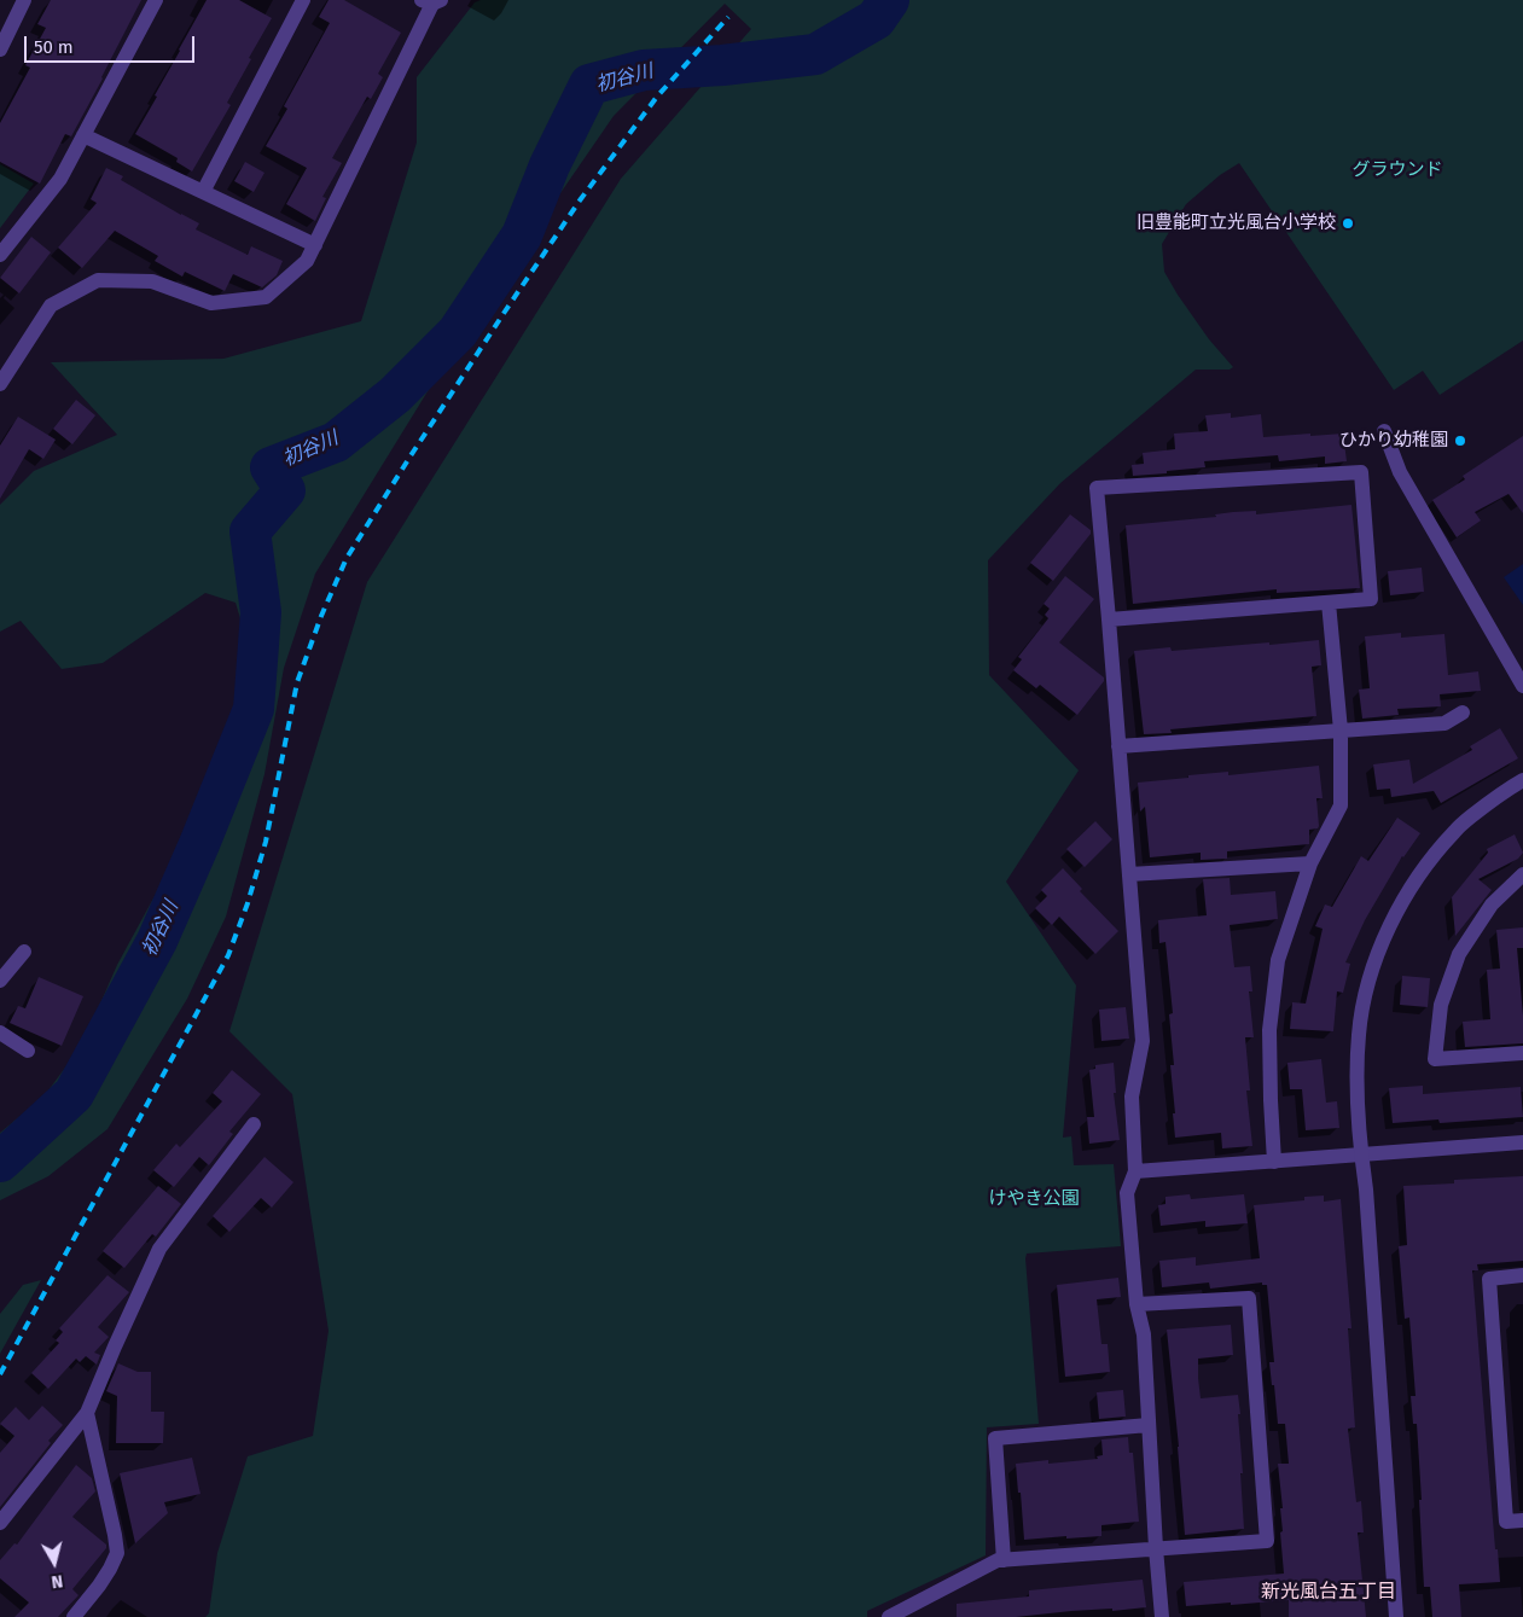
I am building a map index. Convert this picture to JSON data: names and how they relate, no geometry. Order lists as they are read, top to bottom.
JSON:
{
  "districts": ["新光風台五丁目"],
  "water": ["初谷川"],
  "parks": ["グラウンド", "けやき公園"],
  "places": ["旧豊能町立光風台小学校", "ひかり幼稚園"],
  "scale_bar": "50 m",
  "north": "bottom"
}
